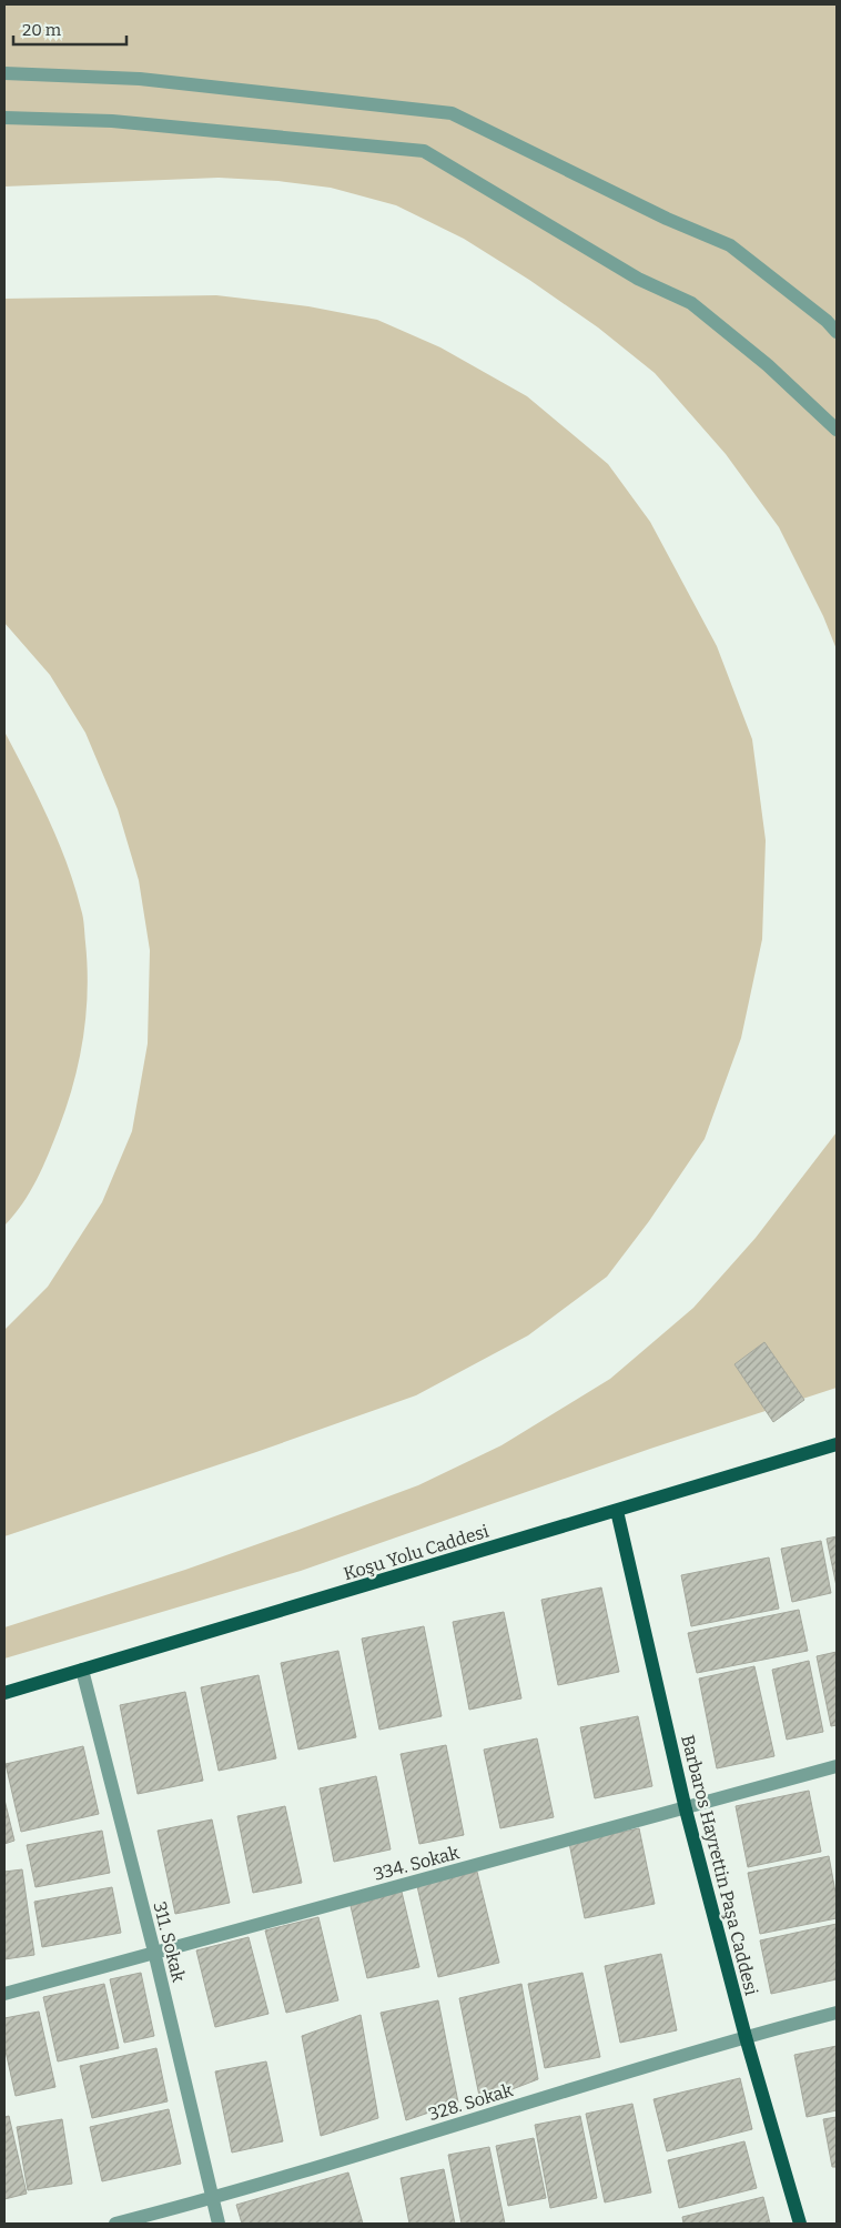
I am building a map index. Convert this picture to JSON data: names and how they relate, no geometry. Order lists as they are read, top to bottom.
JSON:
{
  "streets": {
    "main road": ["Koşu Yolu Caddesi", "Barbaros Hayrettin Paşa Caddesi"],
    "street": ["334. Sokak", "311. Sokak", "328. Sokak"]
  },
  "crossings": [
    ["Koşu Yolu Caddesi", "Barbaros Hayrettin Paşa Caddesi"],
    ["Koşu Yolu Caddesi", "311. Sokak"],
    ["334. Sokak", "Barbaros Hayrettin Paşa Caddesi"],
    ["334. Sokak", "311. Sokak"],
    ["Barbaros Hayrettin Paşa Caddesi", "328. Sokak"],
    ["311. Sokak", "328. Sokak"]
  ],
  "scale_bar": "20 m"
}
